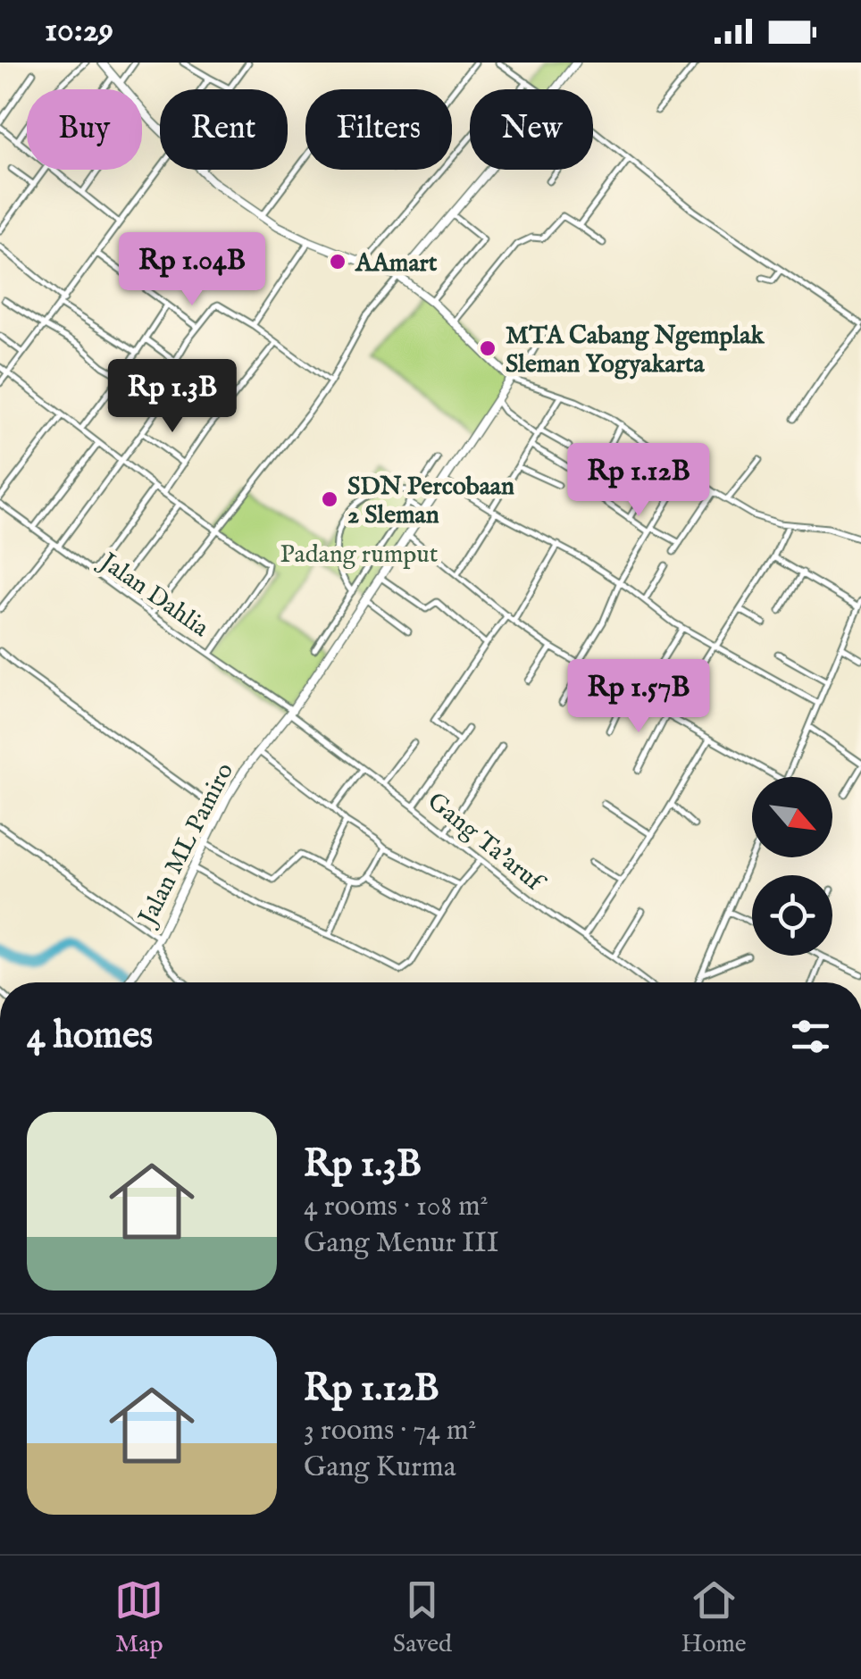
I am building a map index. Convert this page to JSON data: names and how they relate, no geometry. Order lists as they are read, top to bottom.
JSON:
{
  "streets": {
    "street": ["Jalan Dahlia", "Gang Ta'aruf", "Jalan ML Pamiro"]
  },
  "crossings": [
    ["Jalan Dahlia", "Gang Ta'aruf"],
    ["Jalan Dahlia", "Jalan ML Pamiro"],
    ["Gang Ta'aruf", "Jalan ML Pamiro"]
  ],
  "parks": ["Padang rumput"],
  "places": ["AAmart", "MTA Cabang Ngemplak Sleman Yogyakarta", "SDN Percobaan 2 Sleman"],
  "north": "bottom right",
  "page": {
    "status": "10:29",
    "chip": [
      "Buy",
      "Rent",
      "Filters",
      "New"
    ],
    "price": [
      "Rp 1.04B",
      "Rp 1.3B",
      "Rp 1.12B",
      "Rp 1.57B"
    ],
    "heading": "4 homes",
    "list": [
      {
        "name": "Rp 1.3B",
        "note": "4 rooms · 108 m² · Gang Menur III"
      },
      {
        "name": "Rp 1.12B",
        "note": "3 rooms · 74 m² · Gang Kurma"
      }
    ],
    "tabs": ["Map", "Saved", "Home"]
  }
}
